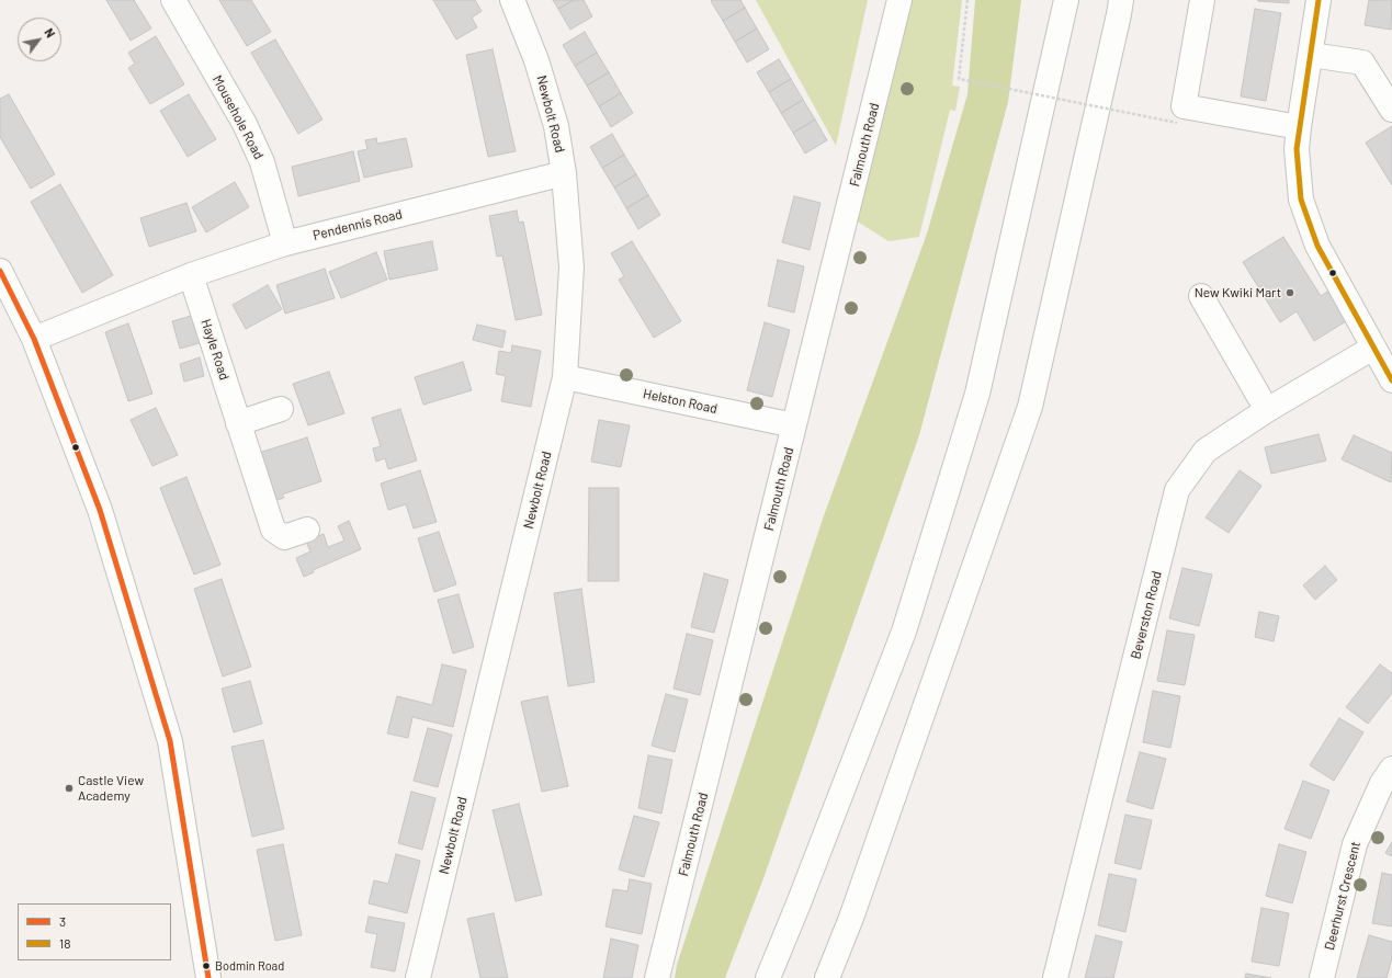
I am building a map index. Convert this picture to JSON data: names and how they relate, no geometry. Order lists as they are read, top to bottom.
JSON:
{
  "streets": {
    "main road": [
      "Newbolt Road",
      "Mousehole Road",
      "Falmouth Road",
      "Pendennis Road",
      "Hayle Road",
      "Helston Road",
      "Beverston Road",
      "Deerhurst Crescent"
    ]
  },
  "crossings": [
    ["Newbolt Road", "Pendennis Road"],
    ["Newbolt Road", "Helston Road"],
    ["Mousehole Road", "Pendennis Road"],
    ["Falmouth Road", "Helston Road"],
    ["Pendennis Road", "Hayle Road"]
  ],
  "places": ["New Kwiki Mart", "Castle View Academy", "Bodmin Road"],
  "lines": ["transit line 18", "transit line 3"],
  "legend": ["3", "18"],
  "north": "top right"
}
